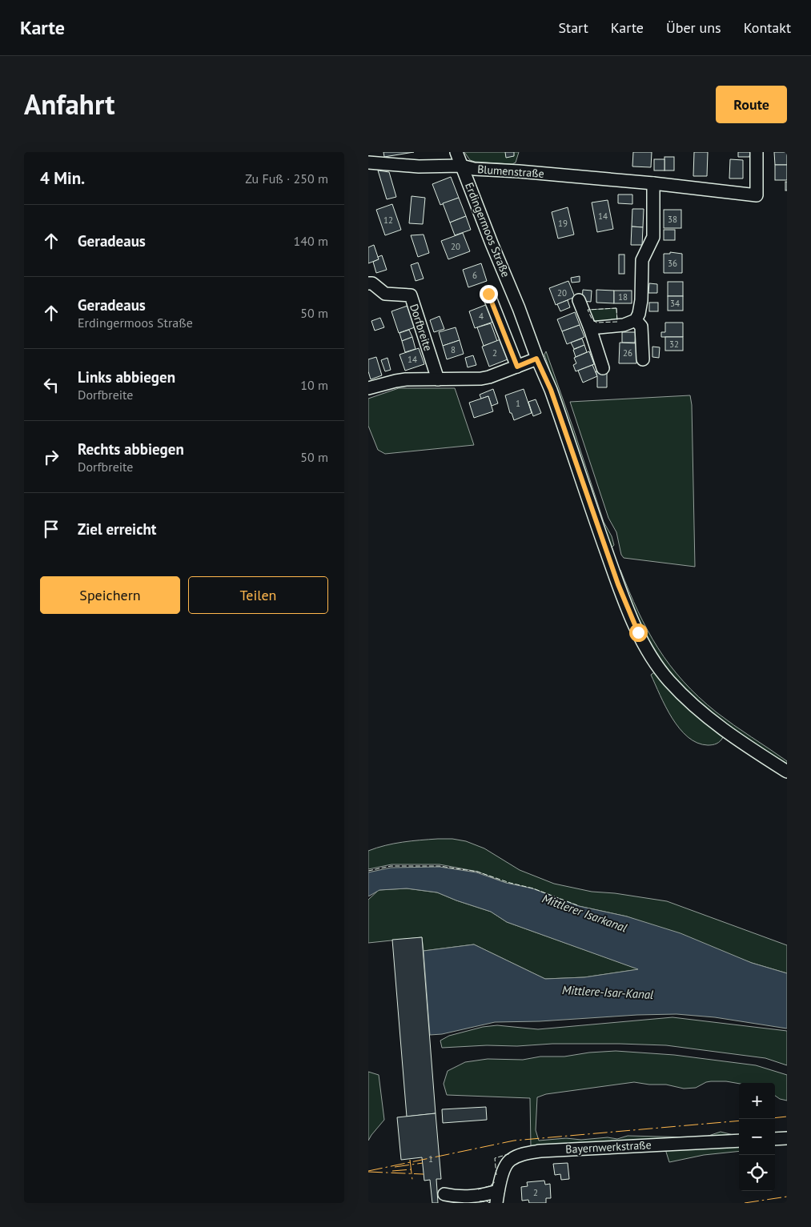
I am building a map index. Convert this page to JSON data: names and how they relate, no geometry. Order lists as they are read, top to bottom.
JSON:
{
  "streets": {
    "street": [
      "Blumenstraße",
      "Erdingermoos Straße",
      "Dorfbreite",
      "Bayernwerkstraße"
    ]
  },
  "crossings": [
    ["Blumenstraße", "Erdingermoos Straße"]
  ],
  "water": ["Mittlerer Isarkanal", "Mittlere-Isar-Kanal"],
  "house_numbers": [
    "14",
    "38",
    "12",
    "19",
    "20",
    "36",
    "6",
    "20",
    "18",
    "34",
    "4",
    "32",
    "8",
    "2",
    "26",
    "14",
    "1",
    "1",
    "2"
  ],
  "page": {
    "header": "Karte",
    "nav": [
      "Start",
      "Karte",
      "Über uns",
      "Kontakt"
    ],
    "title": "Anfahrt",
    "buttons": [
      "Route",
      ["Speichern", "Teilen"]
    ],
    "heading": ["4 Min.", "Zu Fuß · 250 m"],
    "list": [
      ["Geradeaus", "140 m"],
      ["Geradeaus", "Erdingermoos Straße", "50 m"],
      ["Links abbiegen", "Dorfbreite", "10 m"],
      ["Rechts abbiegen", "Dorfbreite", "50 m"],
      "Ziel erreicht"
    ],
    "map_buttons": ["+", "−"]
  }
}
